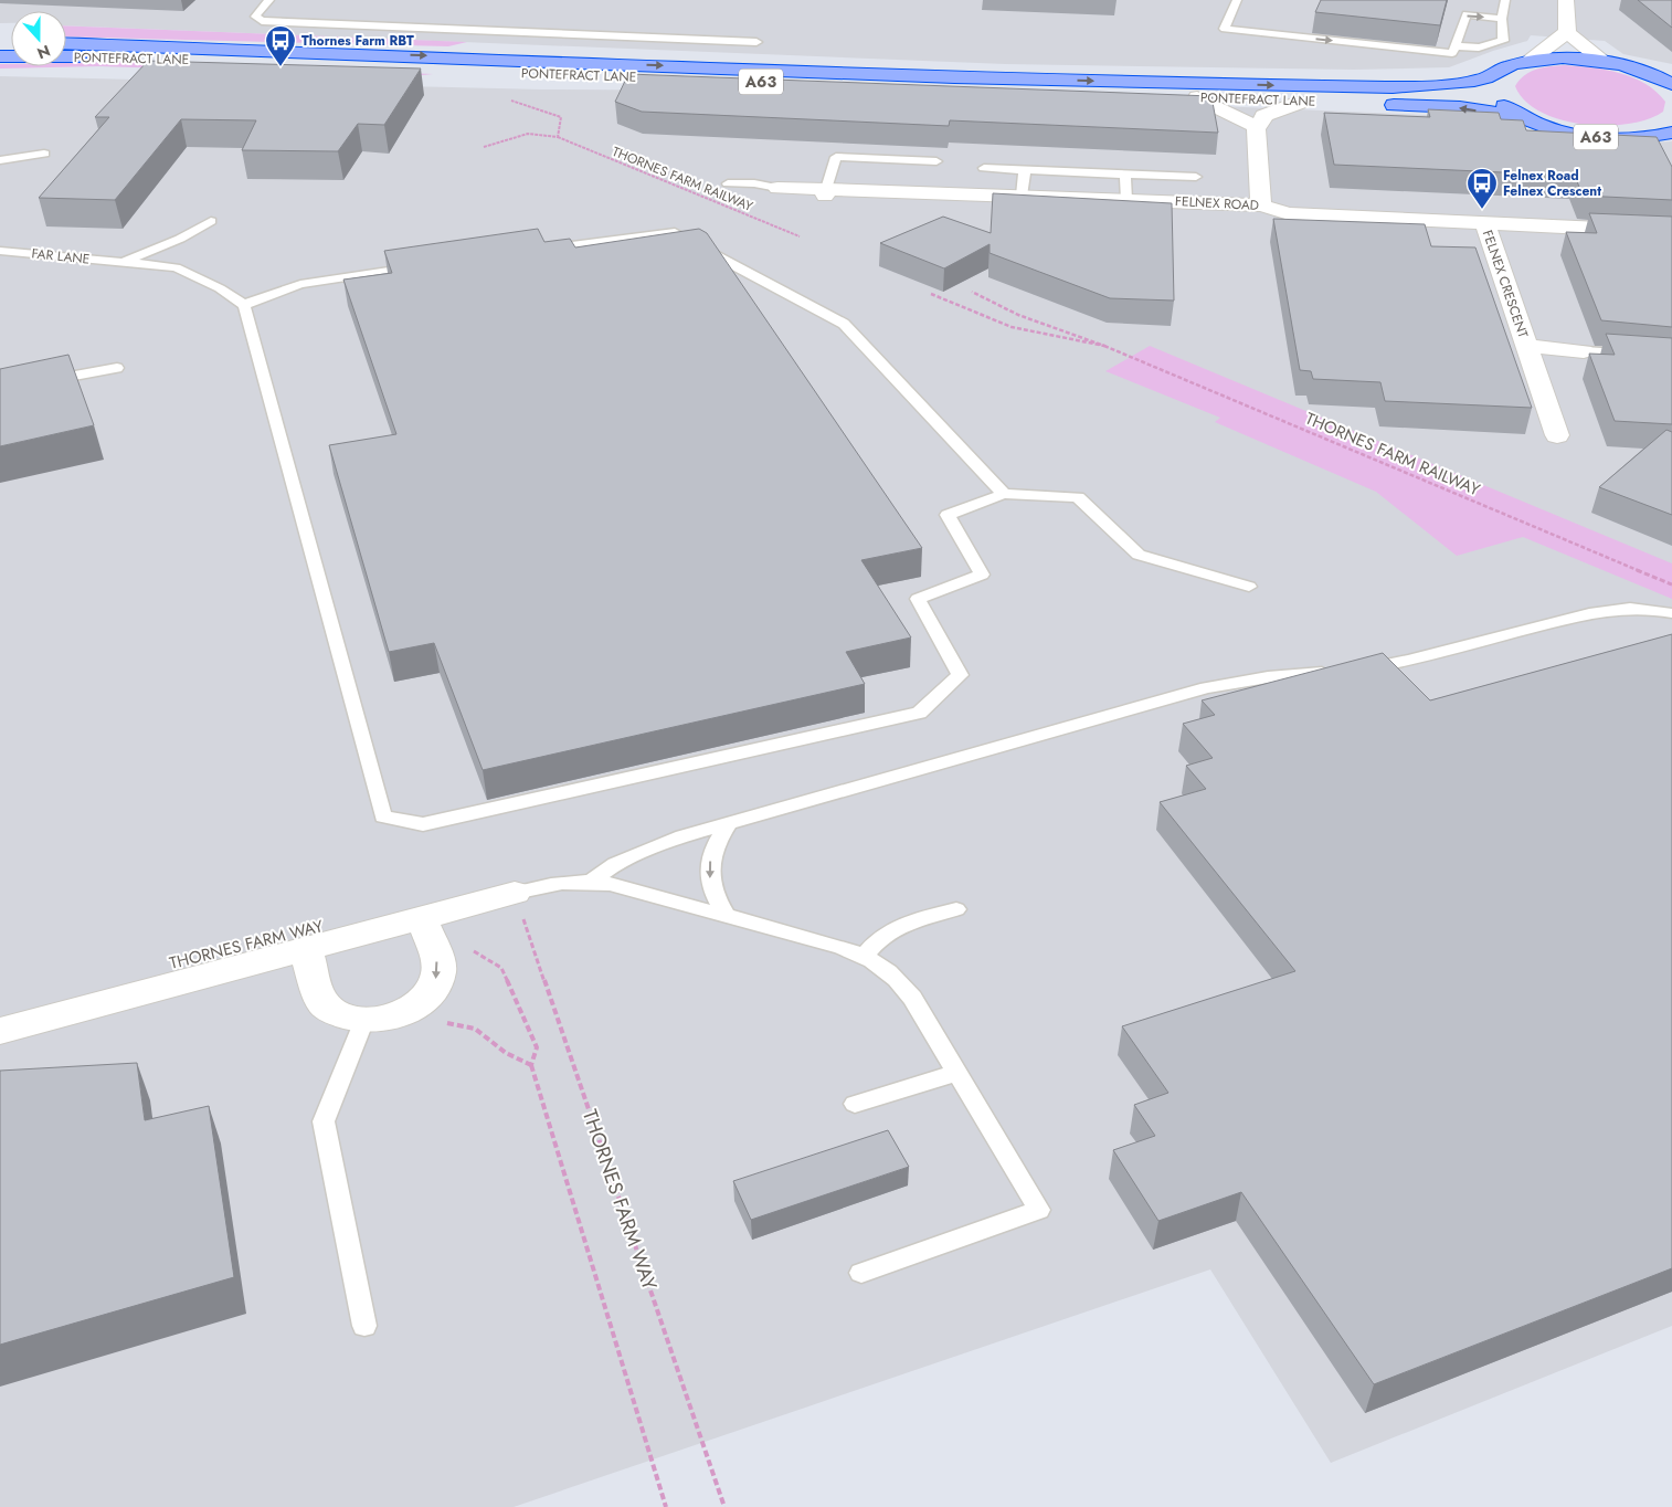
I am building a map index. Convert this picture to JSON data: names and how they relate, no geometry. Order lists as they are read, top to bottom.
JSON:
{
  "streets": {
    "highway": ["PONTEFRACT LANE", "A63"],
    "street": ["FELNEX ROAD", "FELNEX CRESCENT", "THORNES FARM WAY"],
    "lane": ["FAR LANE"],
    "path": ["THORNES FARM RAILWAY"]
  },
  "crossings": [
    ["PONTEFRACT LANE", "A63"],
    ["FELNEX ROAD", "FELNEX CRESCENT"]
  ],
  "places": {
    "bus stop": ["Thornes Farm RBT", "Felnex Road Felnex Crescent"]
  },
  "north": "bottom"
}
